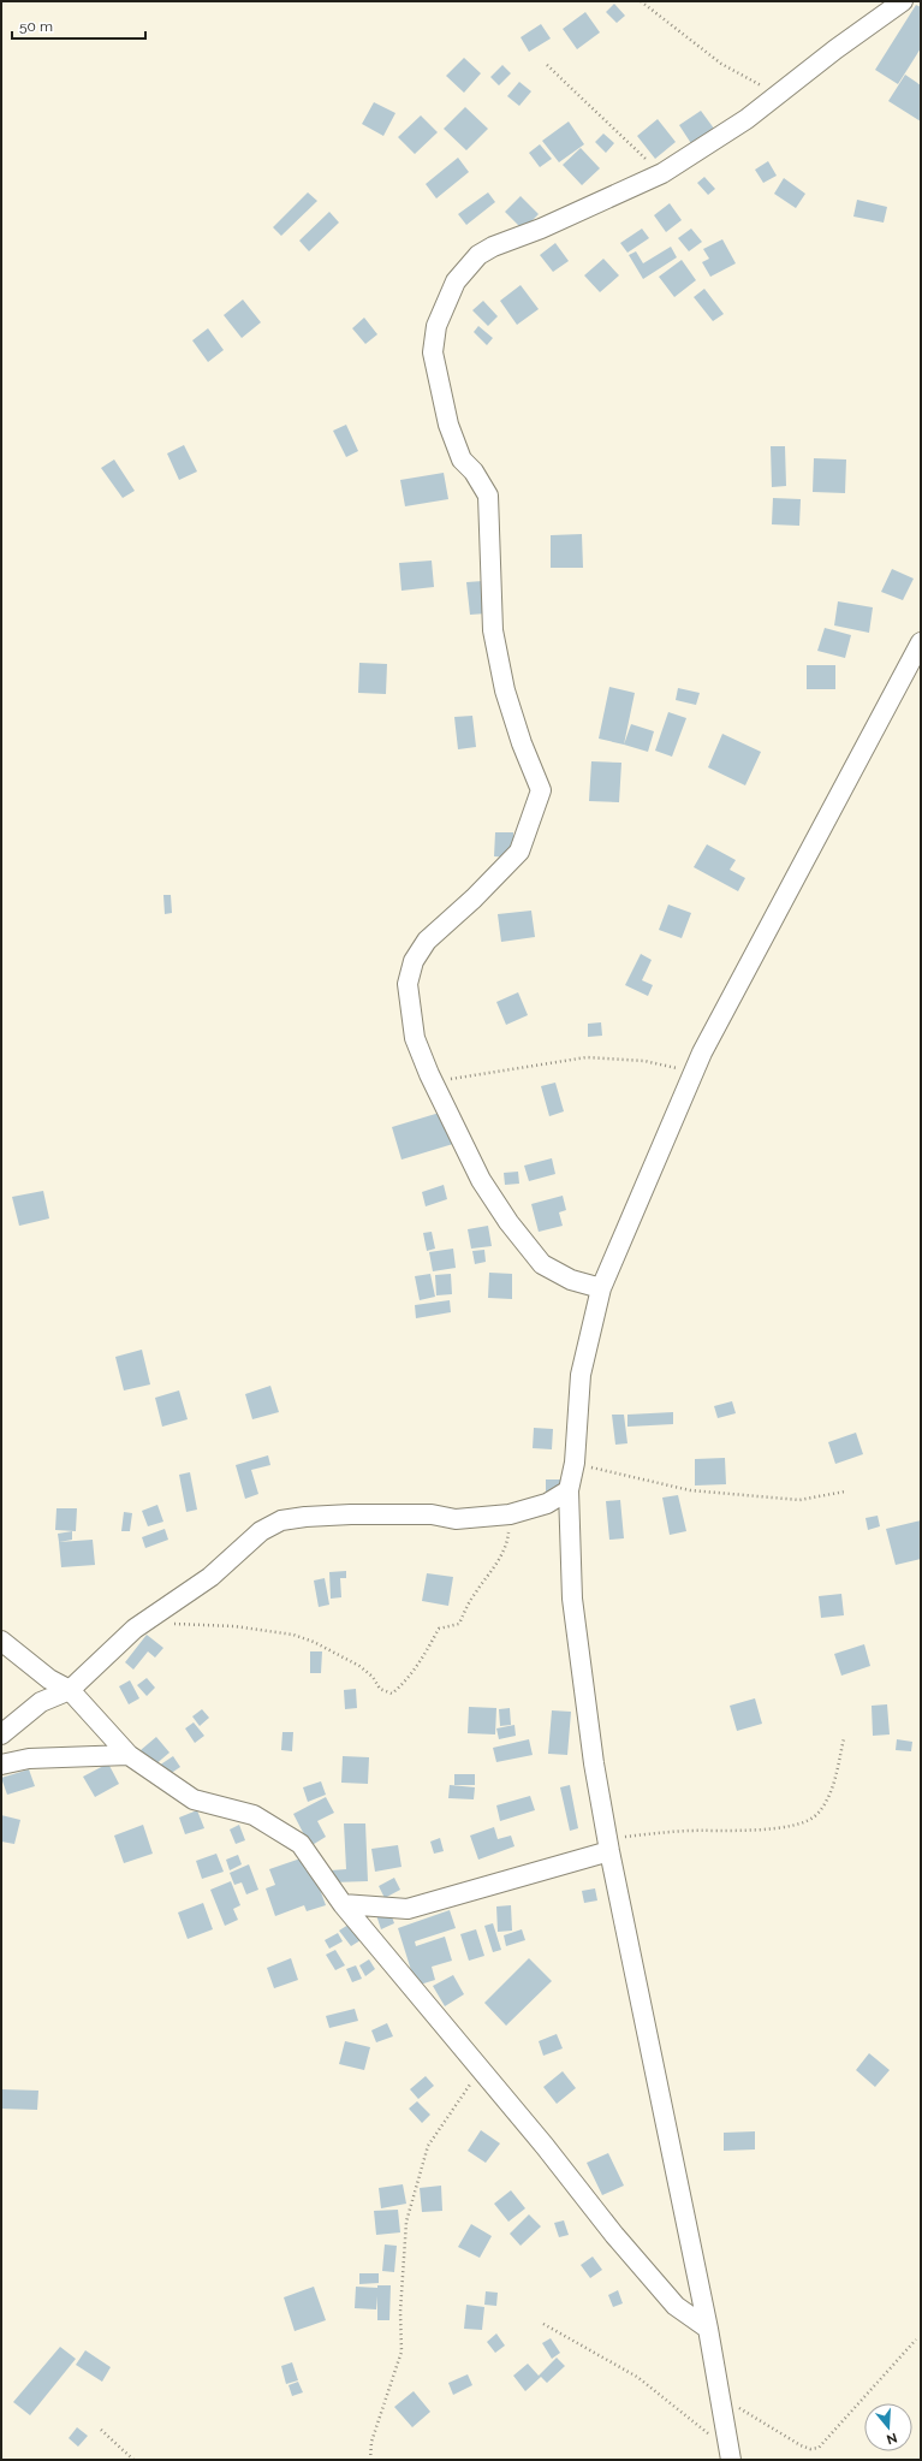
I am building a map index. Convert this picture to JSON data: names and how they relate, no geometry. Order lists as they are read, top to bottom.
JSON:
{
  "scale_bar": "50 m",
  "north": "bottom"
}
